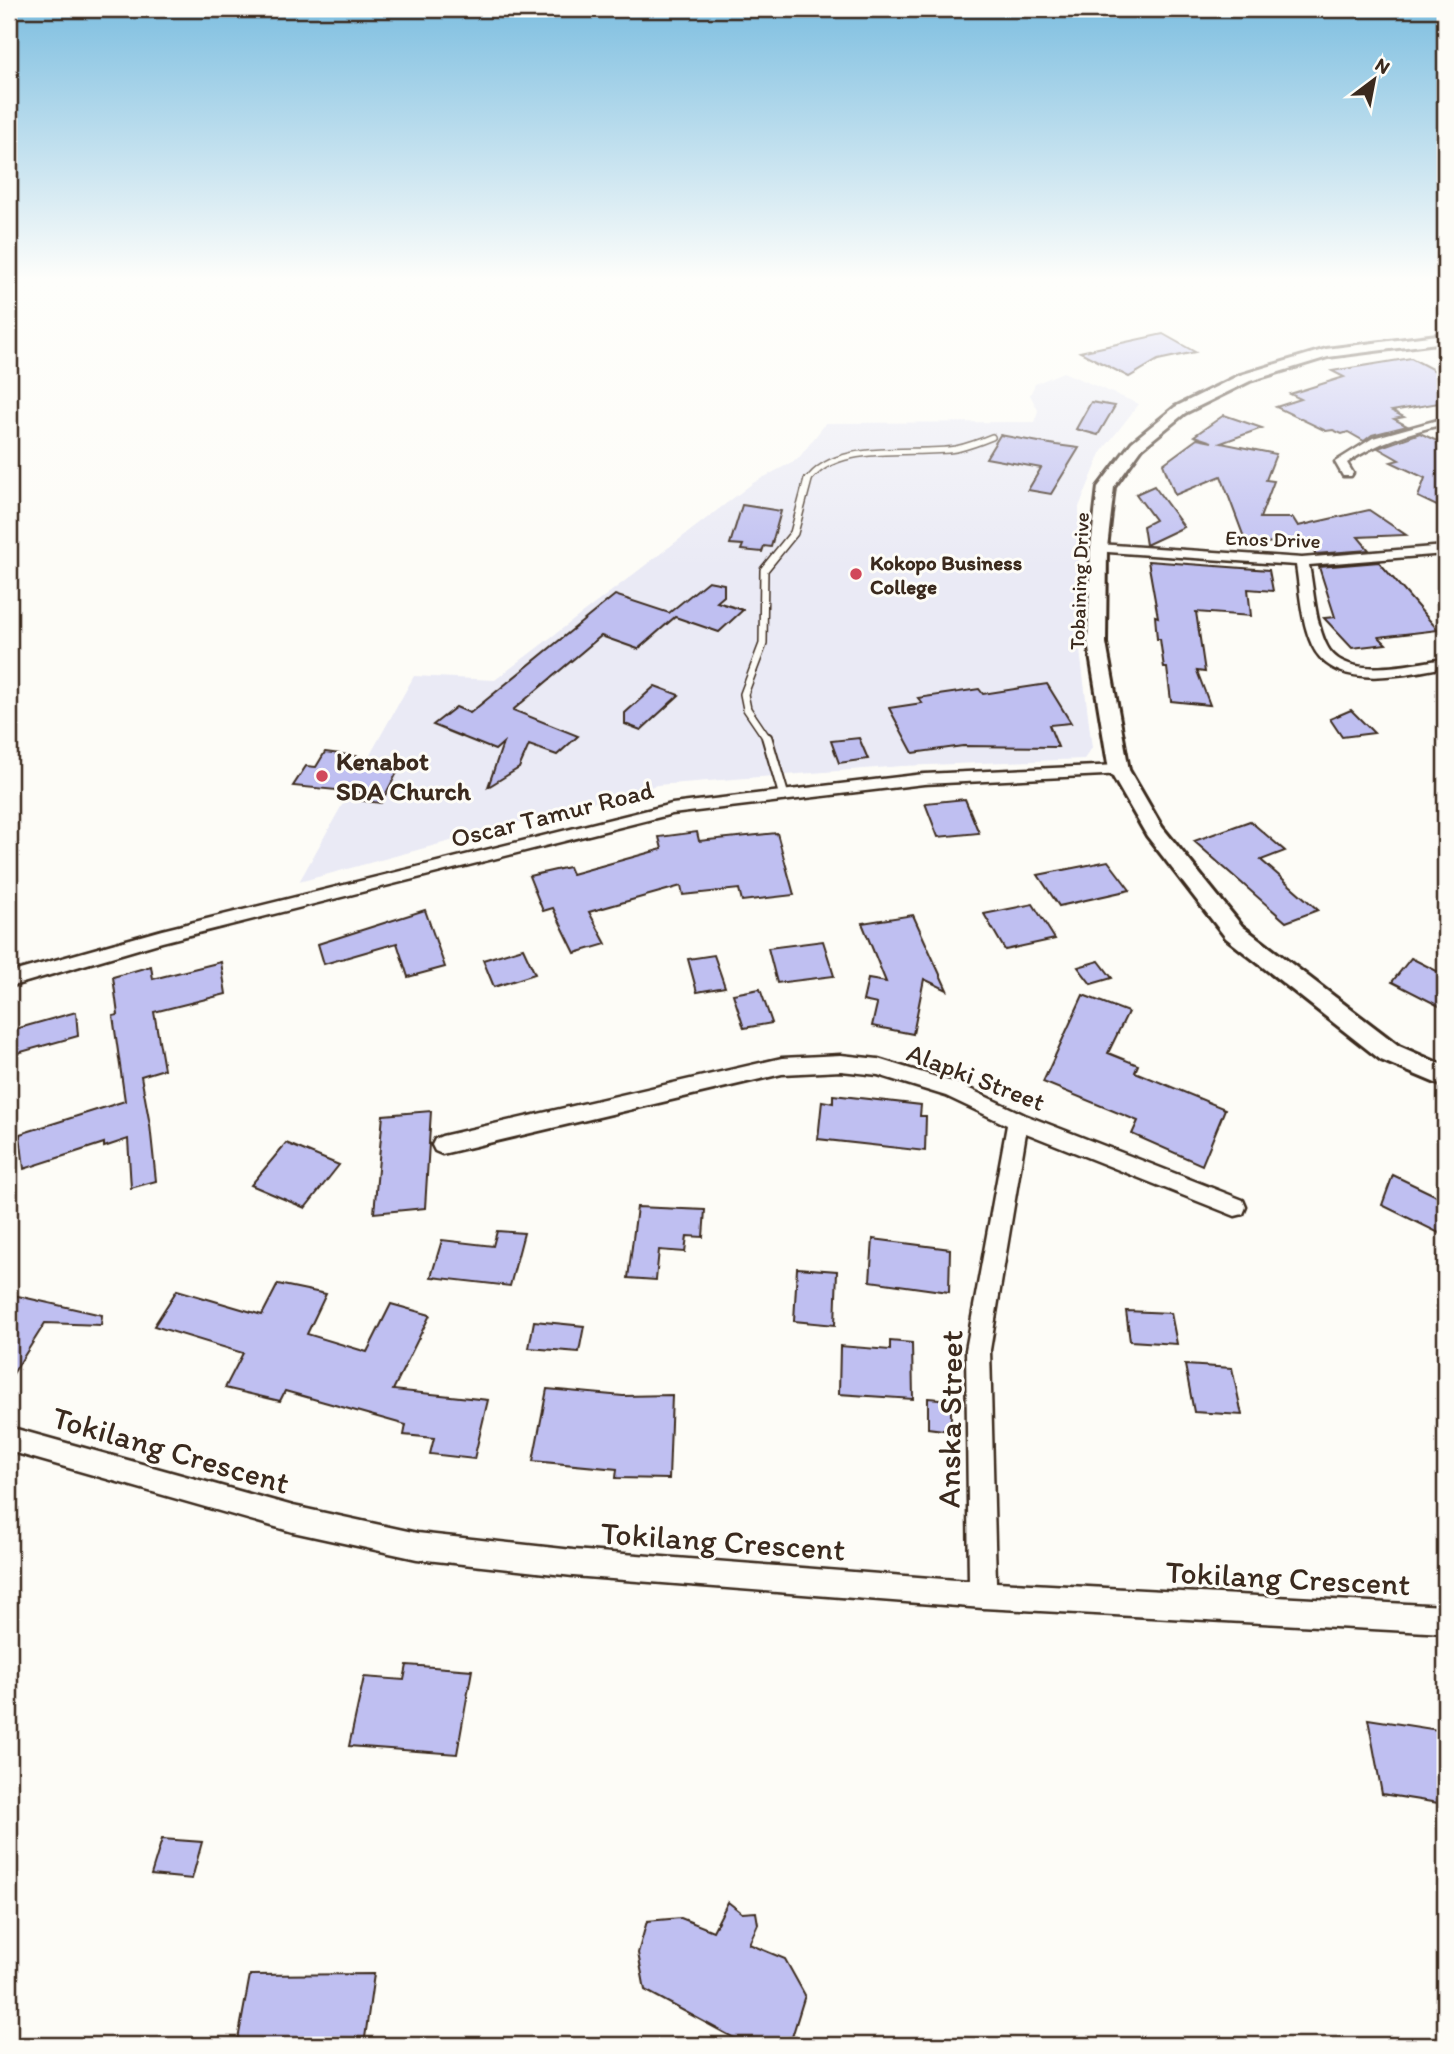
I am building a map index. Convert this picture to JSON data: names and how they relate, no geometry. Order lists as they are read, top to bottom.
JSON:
{
  "streets": {
    "street": [
      "Enos Drive",
      "Tobaining Drive",
      "Oscar Tamur Road",
      "Alapki Street",
      "Anska Street",
      "Tokilang Crescent"
    ]
  },
  "crossings": [
    ["Enos Drive", "Tobaining Drive"],
    ["Tobaining Drive", "Oscar Tamur Road"],
    ["Alapki Street", "Anska Street"],
    ["Anska Street", "Tokilang Crescent"]
  ],
  "places": ["Kokopo Business College", "Kenabot SDA Church"],
  "north": "top right"
}
